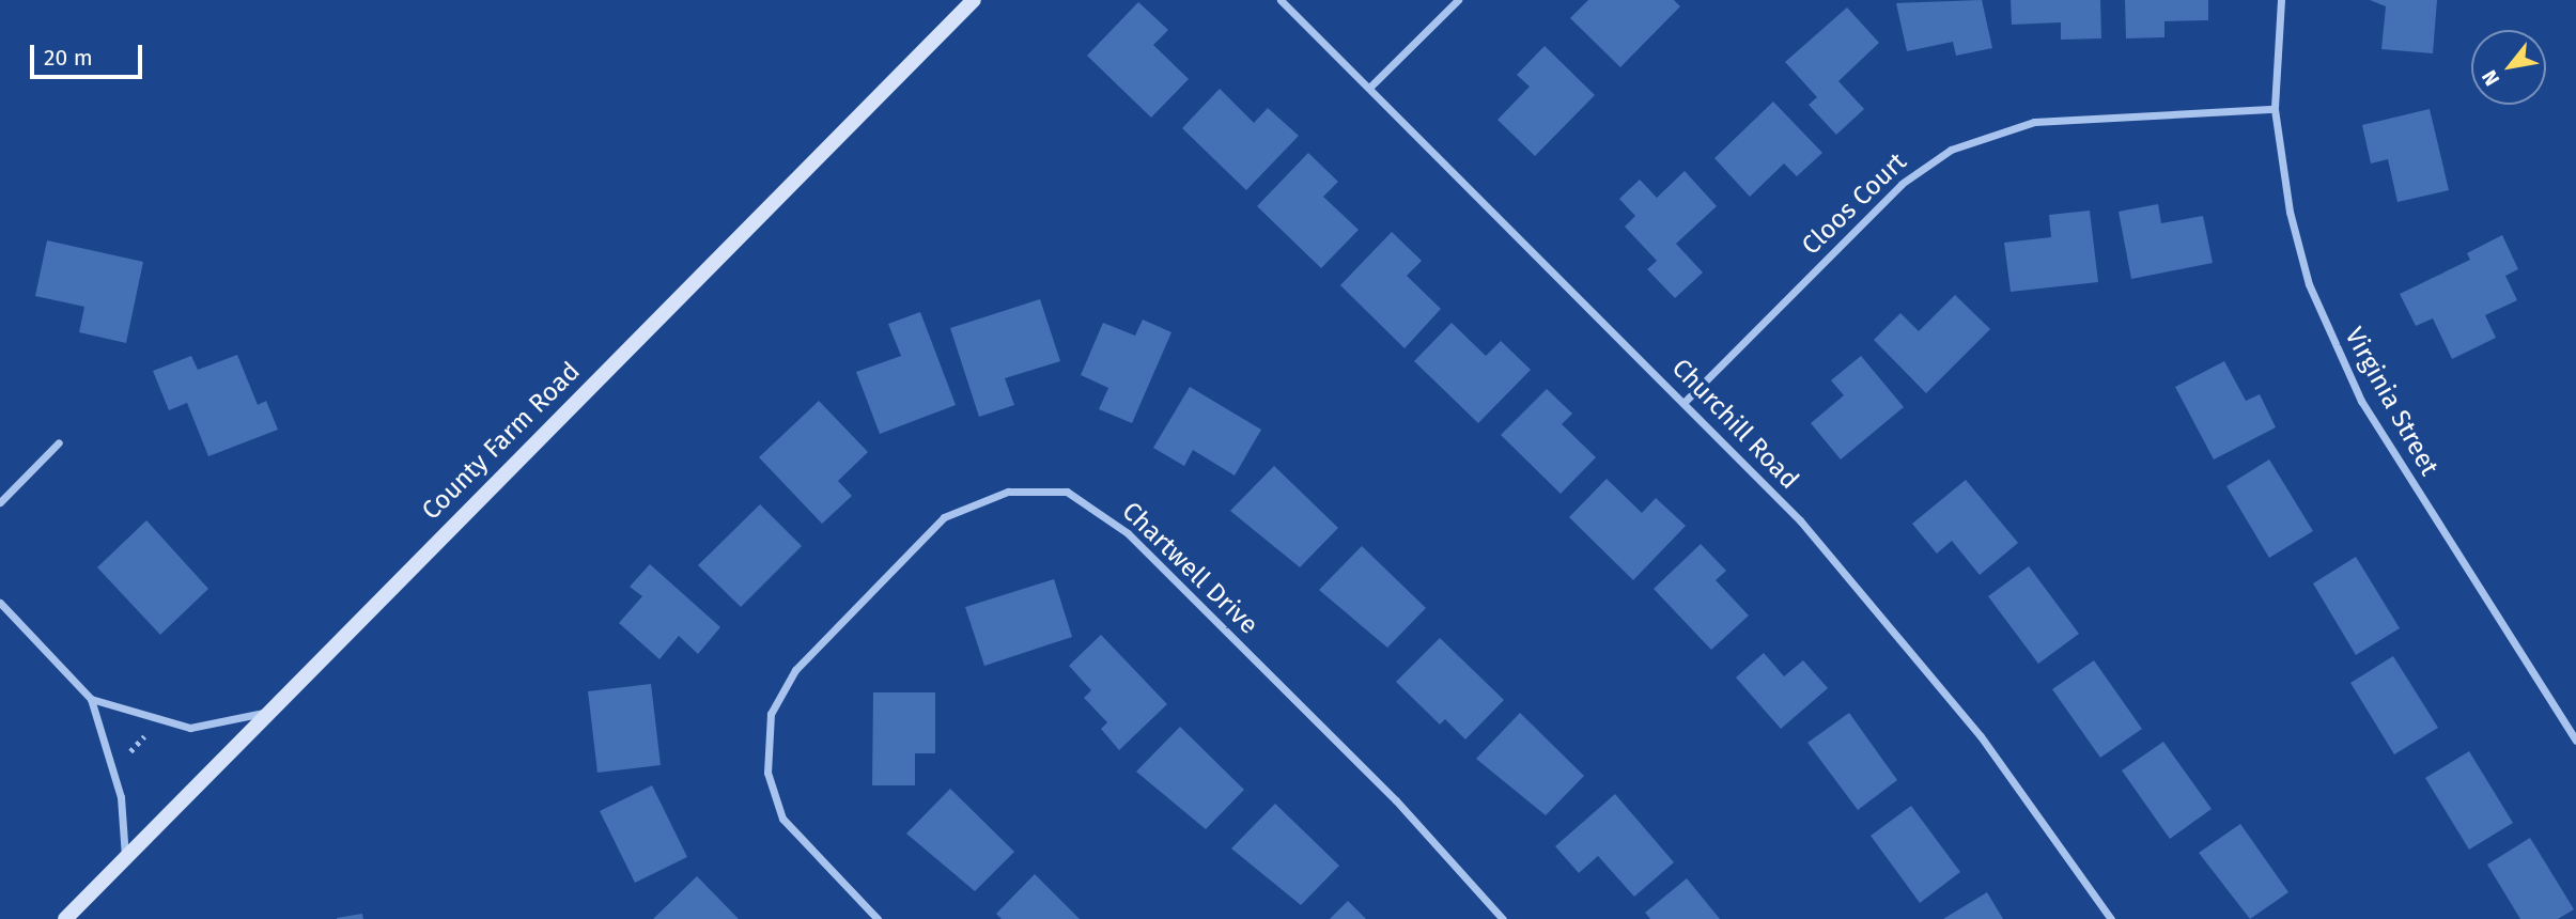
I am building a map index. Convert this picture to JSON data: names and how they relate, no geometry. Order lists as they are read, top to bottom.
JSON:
{
  "streets": {
    "main road": ["County Farm Road"],
    "street": [
      "Cloos Court",
      "Virginia Street",
      "Churchill Road",
      "Chartwell Drive"
    ]
  },
  "crossings": [
    ["Cloos Court", "Virginia Street"],
    ["Cloos Court", "Churchill Road"]
  ],
  "scale_bar": "20 m",
  "north": "bottom left"
}
